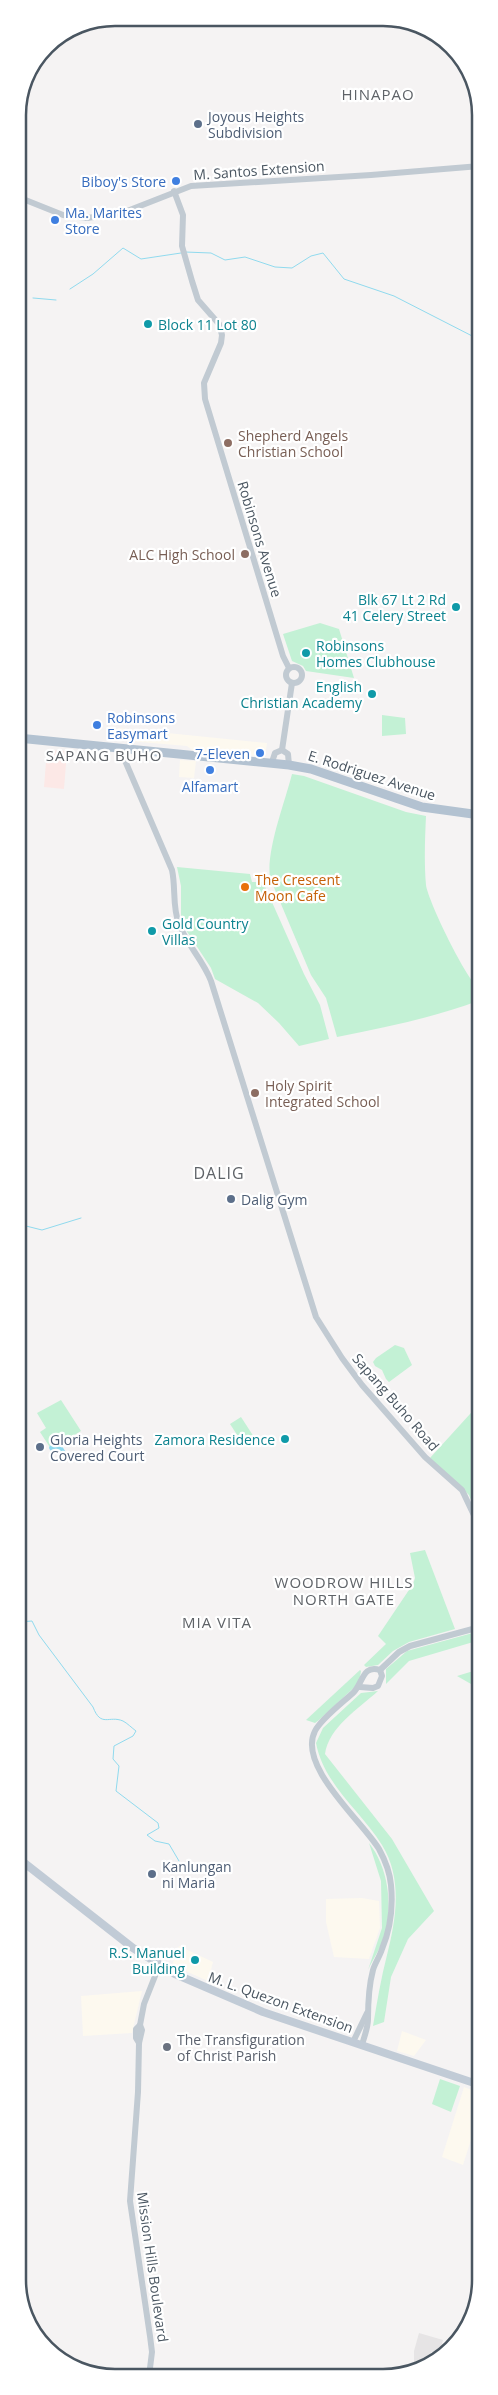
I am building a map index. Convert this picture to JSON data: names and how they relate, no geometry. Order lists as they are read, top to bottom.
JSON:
{
  "streets": {
    "main road": ["E. Rodriguez Avenue", "M. L. Quezon Extension"],
    "street": [
      "M. Santos Extension",
      "Robinsons Avenue",
      "Sapang Buho Road",
      "Mission Hills Boulevard"
    ]
  },
  "crossings": [
    ["M. Santos Extension", "Robinsons Avenue"],
    ["E. Rodriguez Avenue", "Sapang Buho Road"],
    ["M. L. Quezon Extension", "Mission Hills Boulevard"]
  ],
  "districts": [
    "HINAPAO",
    "SAPANG BUHO",
    "DALIG",
    "WOODROW HILLS NORTH GATE",
    "MIA VITA"
  ],
  "places": [
    "Joyous Heights Subdivision",
    "Biboy's Store",
    "Ma. Marites Store",
    "Block 11 Lot 80",
    "Shepherd Angels Christian School",
    "ALC High School",
    "Blk 67 Lt 2 Rd 41 Celery Street",
    "Robinsons Homes Clubhouse",
    "English Christian Academy",
    "Robinsons Easymart",
    "7-Eleven",
    "Alfamart",
    "The Crescent Moon Cafe",
    "Gold Country Villas",
    "Holy Spirit Integrated School",
    "Dalig Gym",
    "Zamora Residence",
    "Gloria Heights Covered Court",
    "Kanlungan ni Maria",
    "R.S. Manuel Building",
    "The Transfiguration of Christ Parish"
  ]
}
